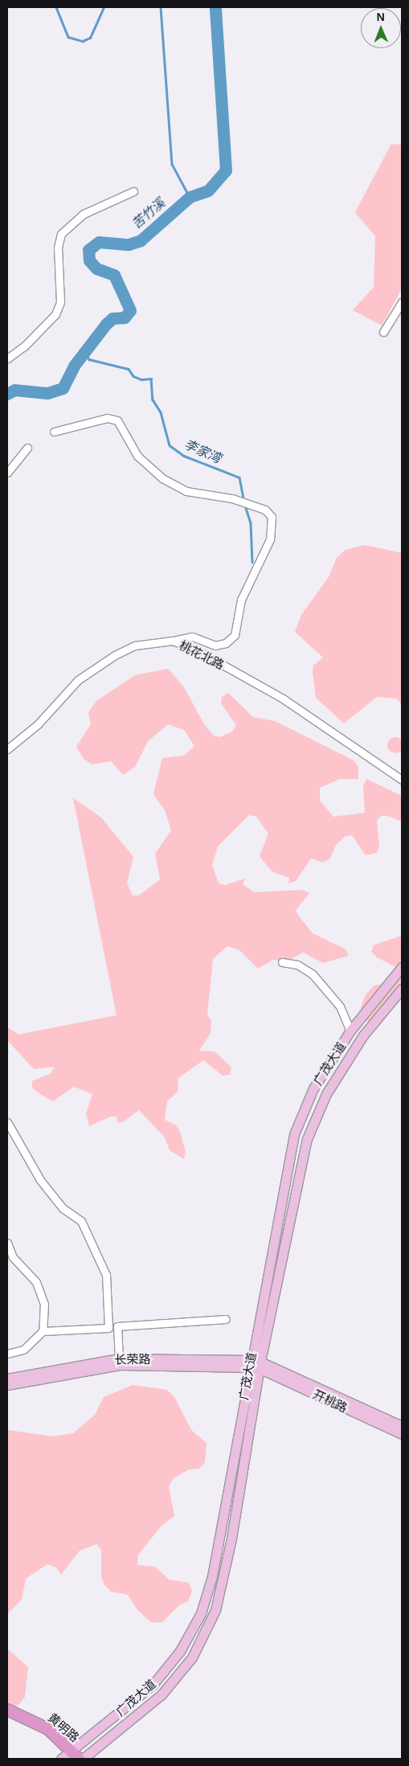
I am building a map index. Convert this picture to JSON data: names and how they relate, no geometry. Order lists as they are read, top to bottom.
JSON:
{
  "streets": {
    "highway": ["黄明路"],
    "main road": ["广茂大道", "长荣路", "开桃路"],
    "street": ["桃花北路"]
  },
  "crossings": [
    ["广茂大道", "长荣路"],
    ["广茂大道", "开桃路"],
    ["广茂大道", "黄明路"],
    ["长荣路", "开桃路"]
  ],
  "water": ["苦竹溪", "李家湾"],
  "north": "top"
}
